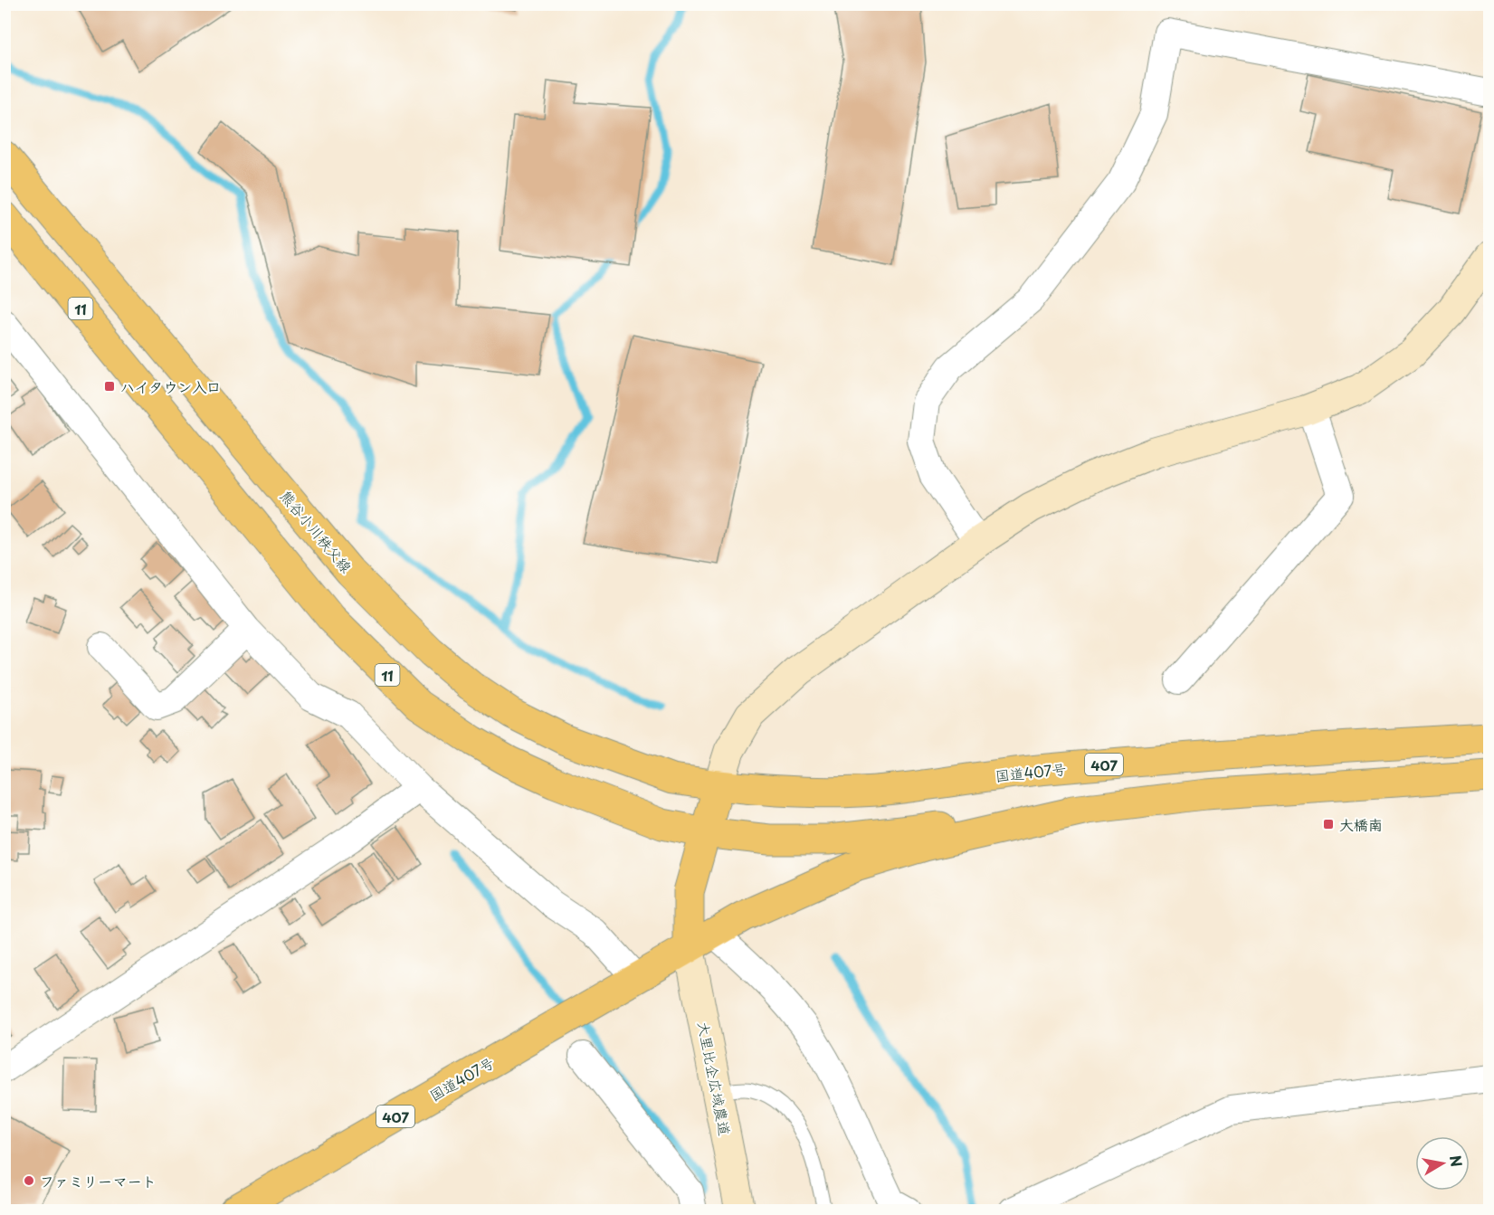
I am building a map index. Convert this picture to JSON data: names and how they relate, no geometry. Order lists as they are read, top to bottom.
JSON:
{
  "streets": {
    "main road": [
      "11",
      "熊谷小川秩父線",
      "407",
      "国道407号"
    ],
    "street": ["大里比企広域農道"]
  },
  "crossings": [
    ["11", "国道407号"],
    ["熊谷小川秩父線", "国道407号"],
    ["国道407号", "大里比企広域農道"]
  ],
  "places": {
    "transit": ["ハイタウン入口", "大橋南"],
    "other": ["ファミリーマート"]
  },
  "north": "right"
}
